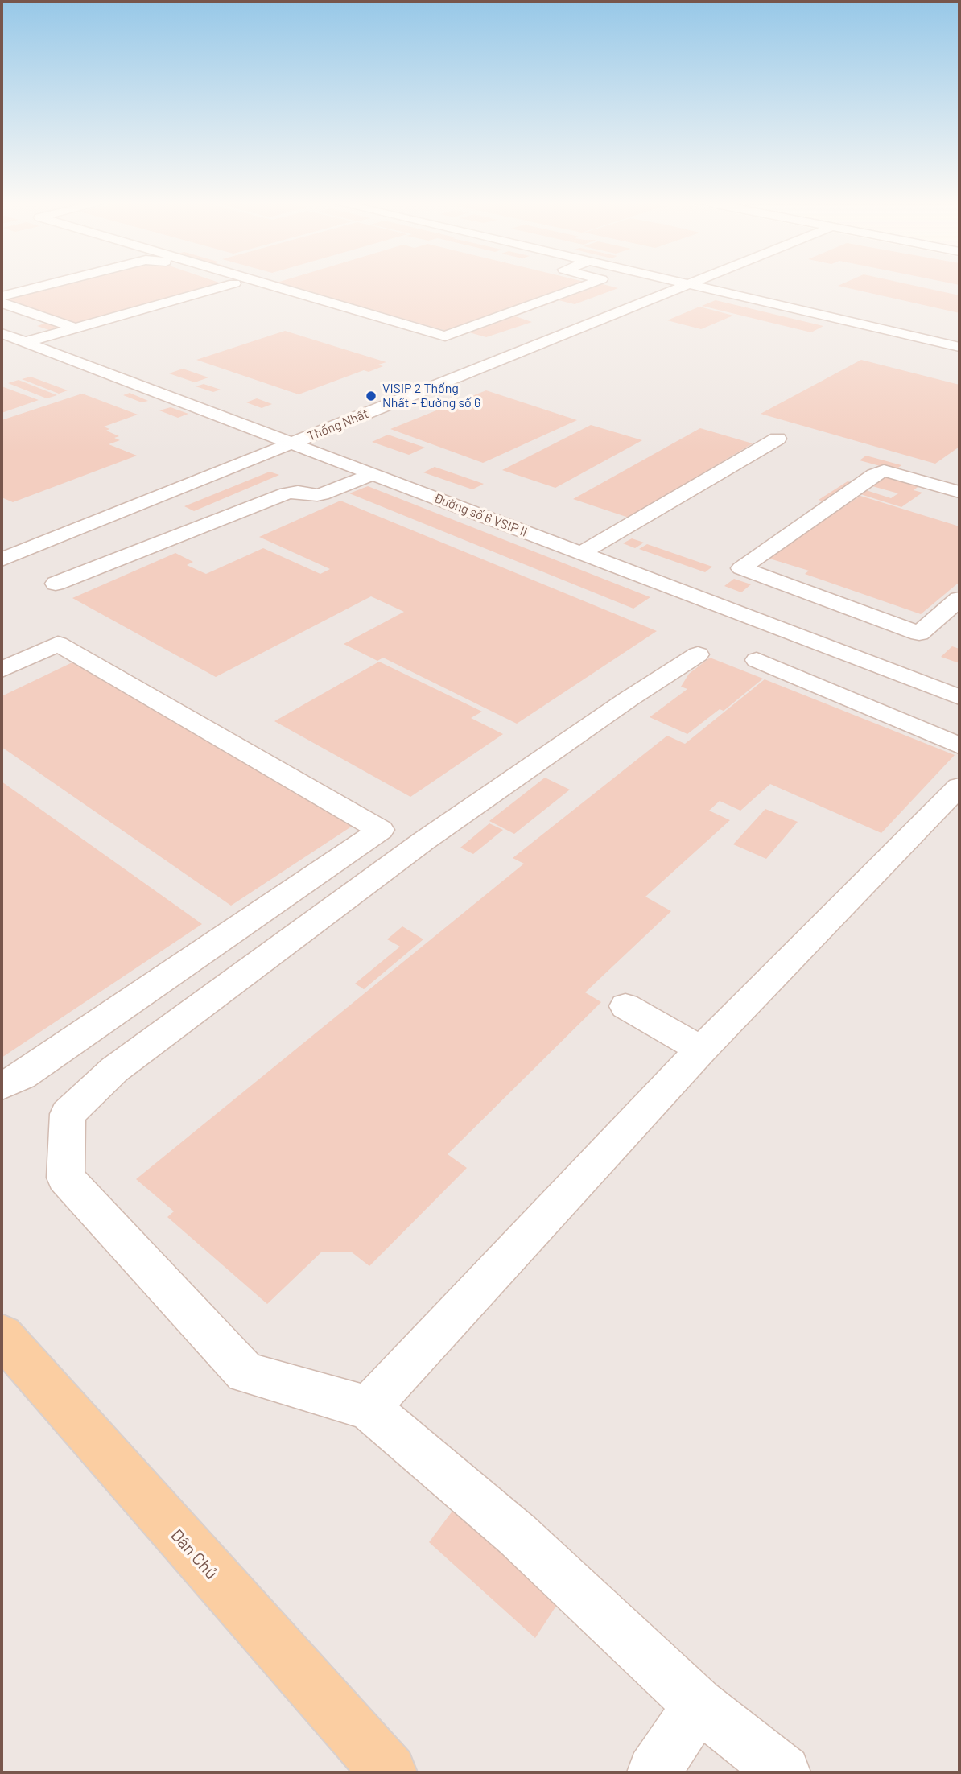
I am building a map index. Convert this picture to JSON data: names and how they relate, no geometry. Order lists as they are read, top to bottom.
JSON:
{
  "streets": {
    "main road": ["Dân Chủ"],
    "street": ["Thống Nhất", "Đường số 6 VSIP II"]
  },
  "crossings": [
    ["Thống Nhất", "Đường số 6 VSIP II"]
  ],
  "places": ["VISIP 2 Thống Nhất - Đường số 6"]
}
